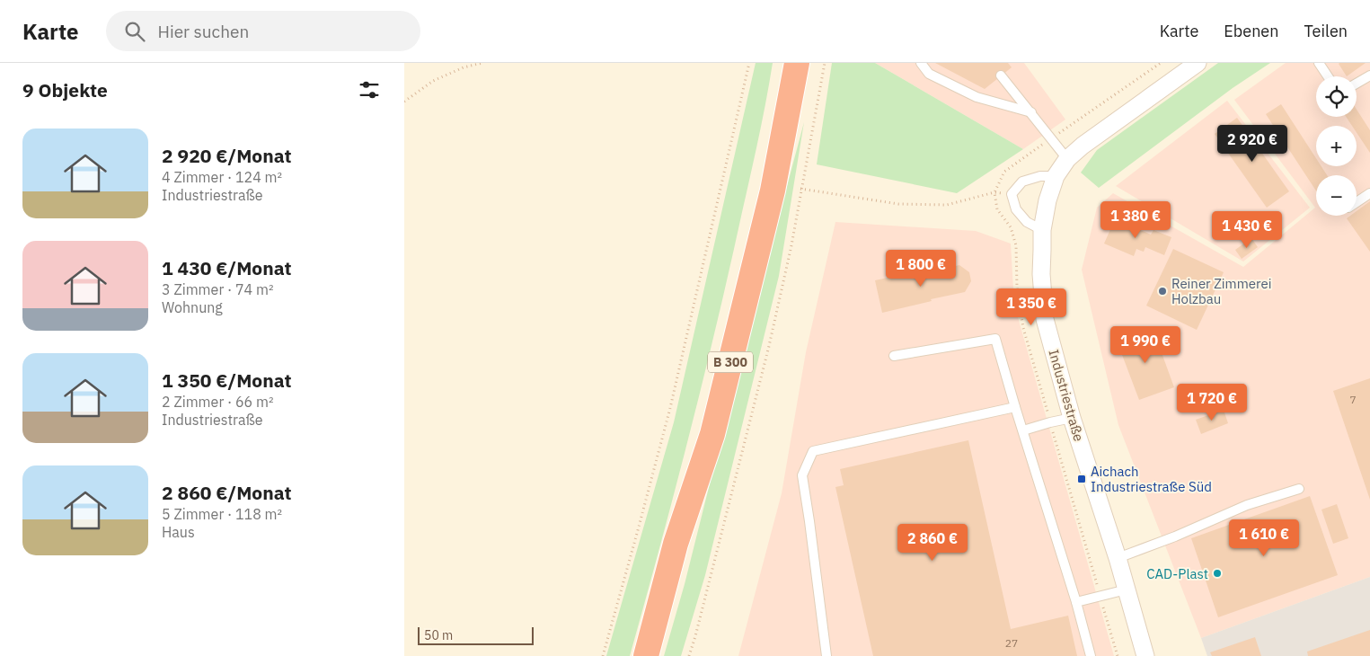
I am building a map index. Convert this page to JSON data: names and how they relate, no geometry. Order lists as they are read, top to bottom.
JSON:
{
  "streets": {
    "highway": ["B 300"],
    "street": ["Industriestraße"]
  },
  "places": {
    "other": ["Reiner Zimmerei Holzbau", "CAD-Plast"],
    "transit": ["Aichach Industriestraße Süd"]
  },
  "house_numbers": ["7", "27"],
  "scale_bar": "50 m",
  "page": {
    "header": "Karte",
    "search": "Hier suchen",
    "nav": ["Karte", "Ebenen", "Teilen"],
    "heading": "9 Objekte",
    "map_buttons": ["+", "−"],
    "list": [
      {
        "name": "2 920 €/Monat",
        "note": "4 Zimmer · 124 m² · Industriestraße"
      },
      {
        "name": "1 430 €/Monat",
        "note": "3 Zimmer · 74 m² · Wohnung"
      },
      {
        "name": "1 350 €/Monat",
        "note": "2 Zimmer · 66 m² · Industriestraße"
      },
      {
        "name": "2 860 €/Monat",
        "note": "5 Zimmer · 118 m² · Haus"
      }
    ],
    "price": [
      "2 920 €",
      "1 380 €",
      "1 430 €",
      "1 800 €",
      "1 350 €",
      "1 990 €",
      "1 720 €",
      "1 610 €",
      "2 860 €"
    ],
    "scale": "50 m"
  }
}
